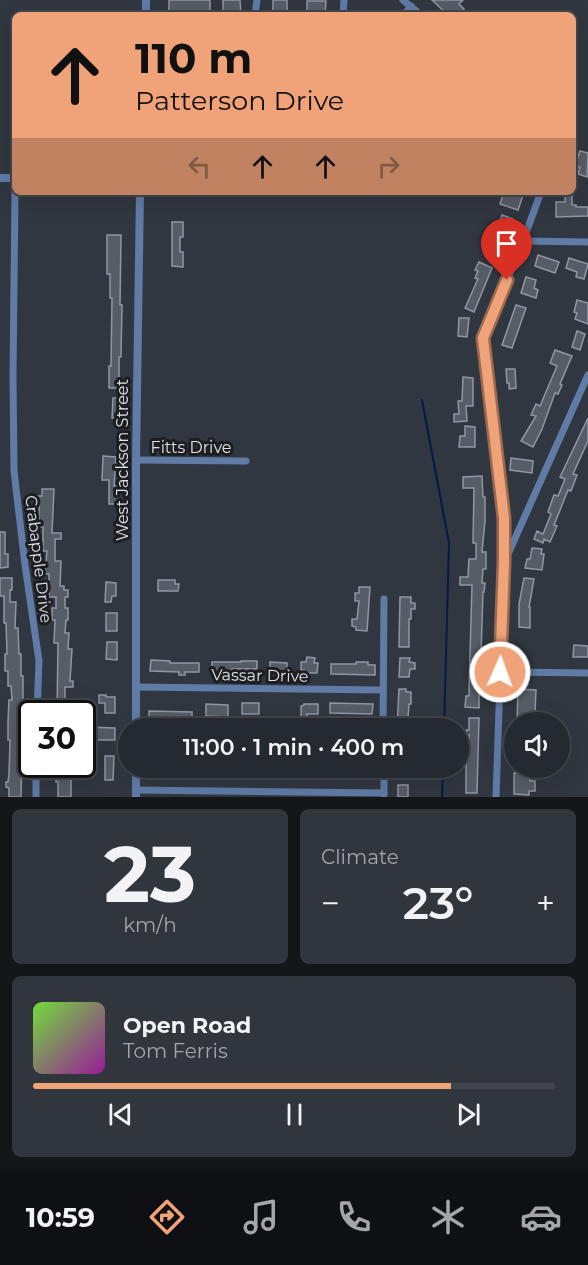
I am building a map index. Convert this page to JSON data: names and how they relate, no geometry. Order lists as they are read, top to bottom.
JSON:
{
  "streets": {
    "street": [
      "Fitts Drive",
      "West Jackson Street",
      "Crabapple Drive",
      "Vassar Drive"
    ]
  },
  "crossings": [
    ["Fitts Drive", "West Jackson Street"],
    ["West Jackson Street", "Vassar Drive"]
  ],
  "page": {
    "turn": ["110 m", "Patterson Drive"],
    "limit": "30",
    "trip": "11:00 · 1 min · 400 m",
    "tile": [
      ["23", "km/h"],
      "Climate"
    ],
    "heat": ["−", "23°", "+"],
    "song": ["Open Road", "Tom Ferris"],
    "tabs": "10:59"
  }
}
